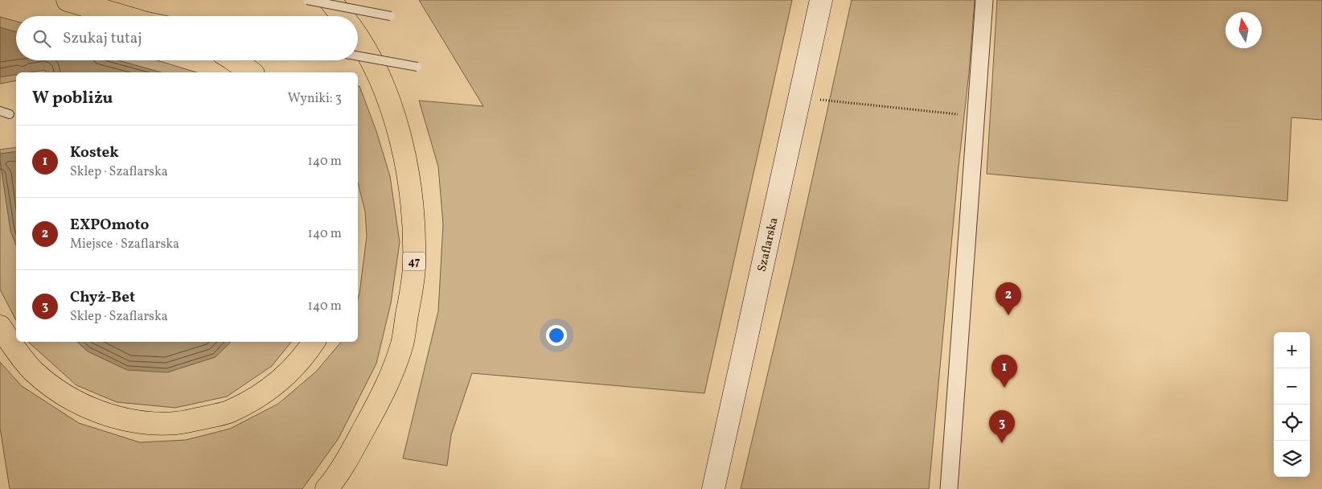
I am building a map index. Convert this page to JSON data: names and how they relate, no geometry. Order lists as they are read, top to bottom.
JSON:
{
  "streets": {
    "main road": ["47"],
    "street": ["Szaflarska"]
  },
  "north": "top",
  "page": {
    "search": "Szukaj tutaj",
    "heading": ["W pobliżu", "Wyniki: 3"],
    "list": [
      {
        "mark": "1",
        "name": "Kostek",
        "note": "Sklep · Szaflarska",
        "value": "140 m"
      },
      {
        "mark": "2",
        "name": "EXPOmoto",
        "note": "Miejsce · Szaflarska",
        "value": "140 m"
      },
      {
        "mark": "3",
        "name": "Chyż-Bet",
        "note": "Sklep · Szaflarska",
        "value": "140 m"
      }
    ],
    "pins": ["2", "1", "3"],
    "map_buttons": ["+", "−"]
  }
}
